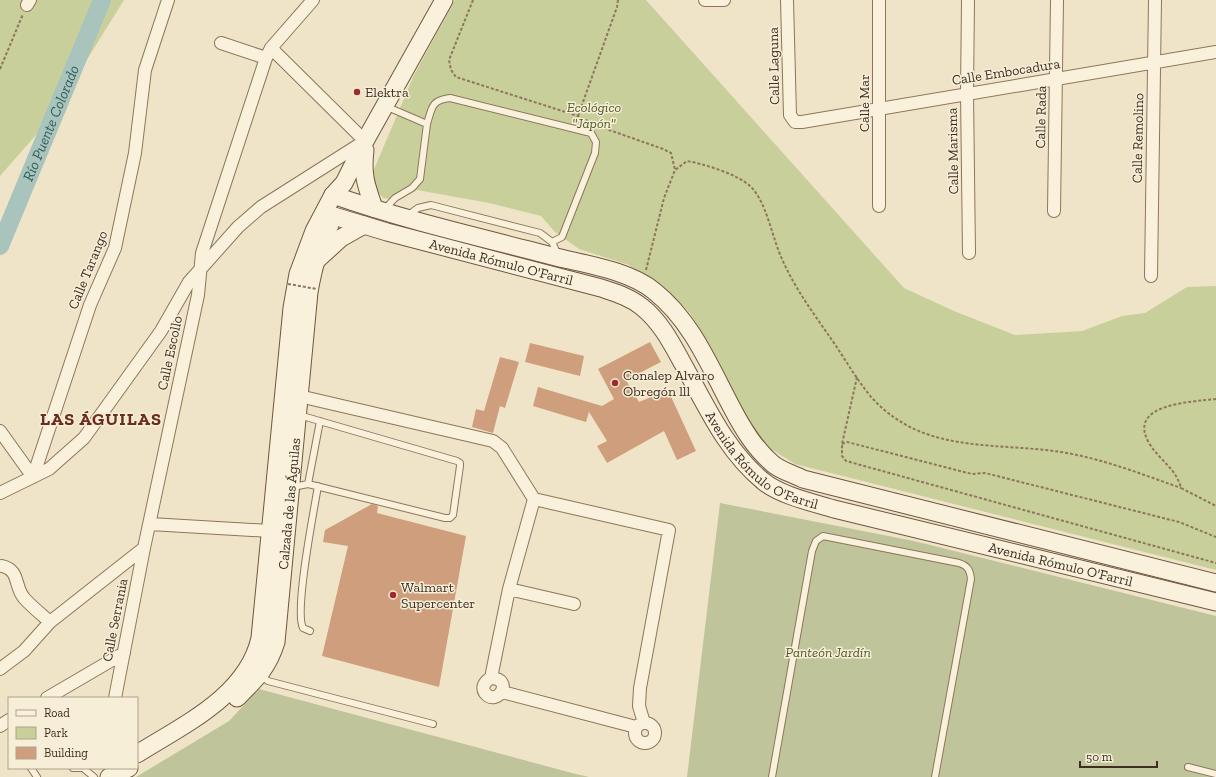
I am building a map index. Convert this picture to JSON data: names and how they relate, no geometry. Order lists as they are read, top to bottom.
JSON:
{
  "streets": {
    "main road": ["Avenida Rómulo O'Farril", "Calzada de las Águilas"],
    "street": [
      "Calle Laguna",
      "Calle Embocadura",
      "Calle Mar",
      "Calle Rada",
      "Calle Remolino",
      "Calle Marisma",
      "Calle Tarango",
      "Calle Escollo",
      "Calle Serrania"
    ]
  },
  "crossings": [
    ["Calle Laguna", "Calle Embocadura"],
    ["Calle Embocadura", "Calle Mar"],
    ["Calle Embocadura", "Calle Rada"],
    ["Calle Embocadura", "Calle Remolino"],
    ["Calle Embocadura", "Calle Marisma"],
    ["Avenida Rómulo O'Farril", "Calzada de las Águilas"],
    ["Calle Escollo", "Calle Serrania"]
  ],
  "districts": ["LAS ÁGUILAS"],
  "water": ["Río Puente Colorado"],
  "parks": ["Ecológico \"Japón\"", "Panteón Jardín"],
  "places": ["Elektra", "Conalep Alvaro Obregón lll", "Walmart Supercenter"],
  "legend": ["Road", "Park", "Building"],
  "scale_bar": "50 m"
}
